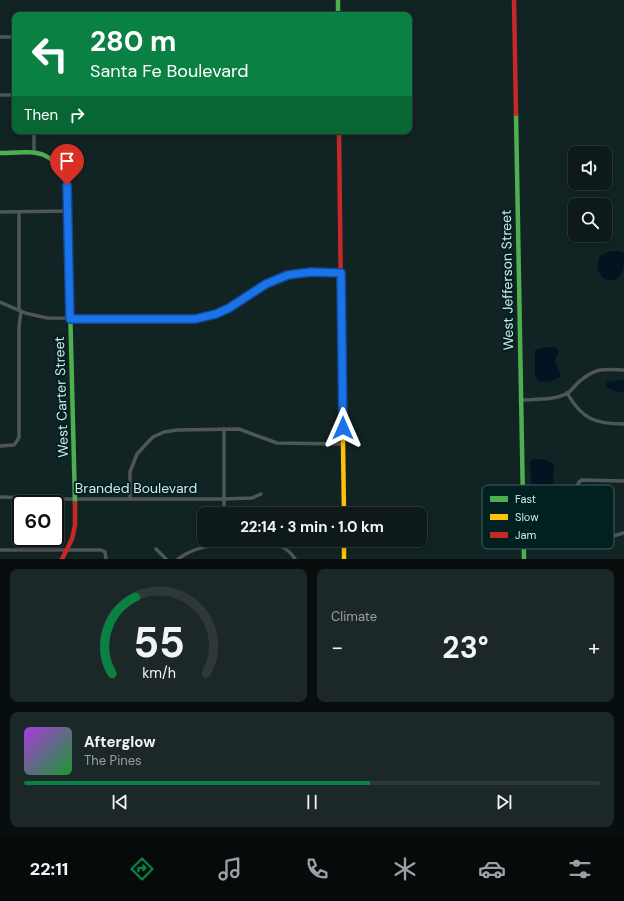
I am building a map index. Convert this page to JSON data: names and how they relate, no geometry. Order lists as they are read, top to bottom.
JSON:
{
  "streets": {
    "street": ["West Jefferson Street", "West Carter Street", "Branded Boulevard"]
  },
  "crossings": [
    ["West Carter Street", "Branded Boulevard"]
  ],
  "legend": ["Fast", "Slow", "Jam"],
  "page": {
    "turn": ["280 m", "Santa Fe Boulevard"],
    "then": "Then",
    "limit": "60",
    "trip": "22:14 · 3 min · 1.0 km",
    "tile": "Climate",
    "heat": ["−", "23°", "+"],
    "song": ["Afterglow", "The Pines"],
    "tabs": "22:11",
    "gauge": ["55", "km/h"]
  }
}
